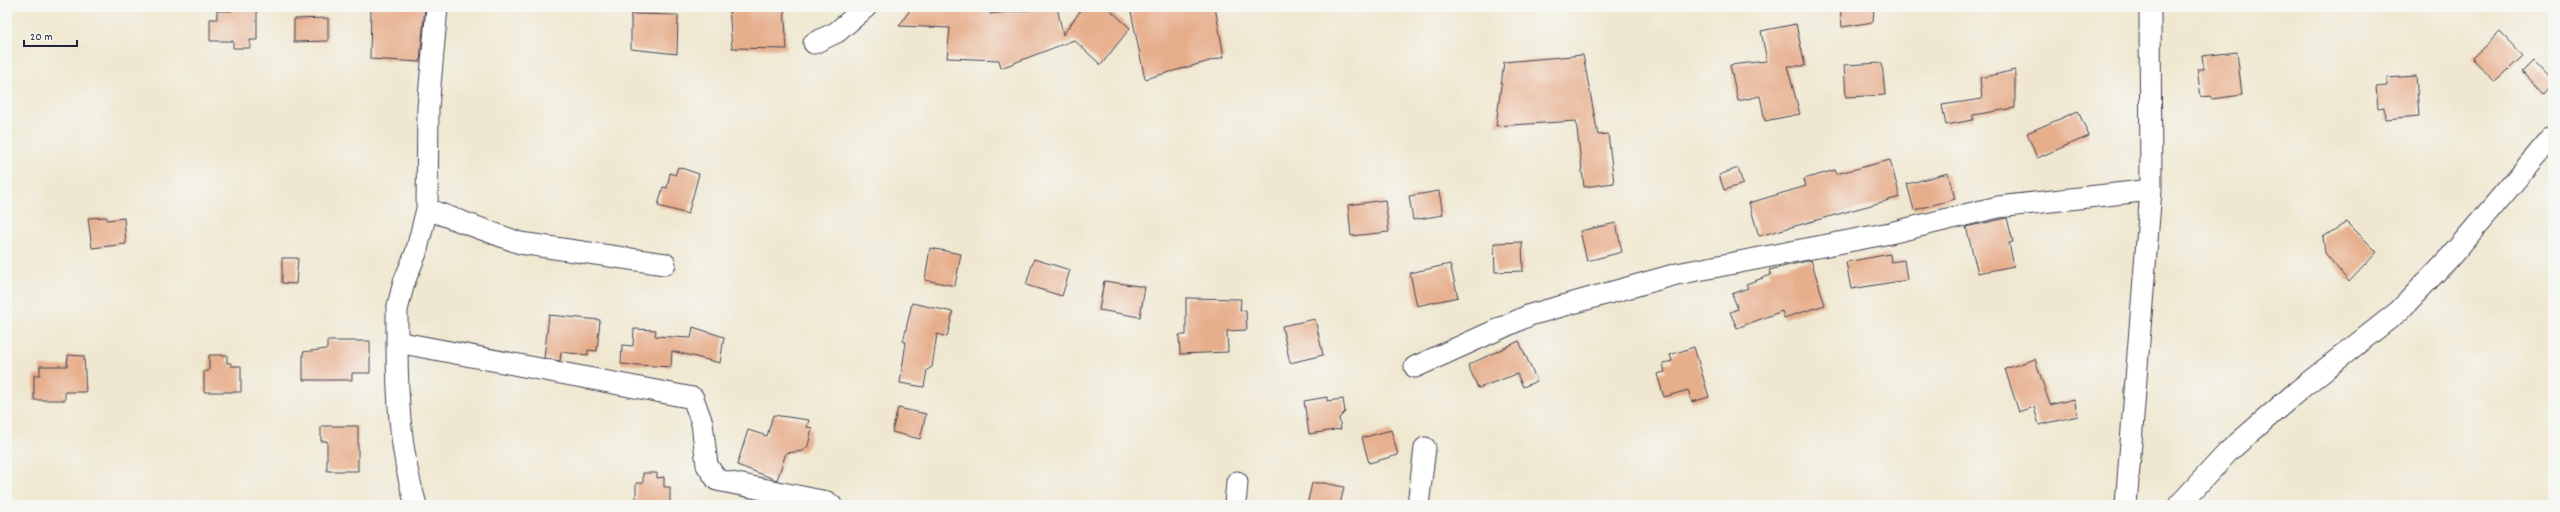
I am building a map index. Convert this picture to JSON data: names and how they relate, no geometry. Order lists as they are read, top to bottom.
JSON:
{
  "scale_bar": "20 m"
}
